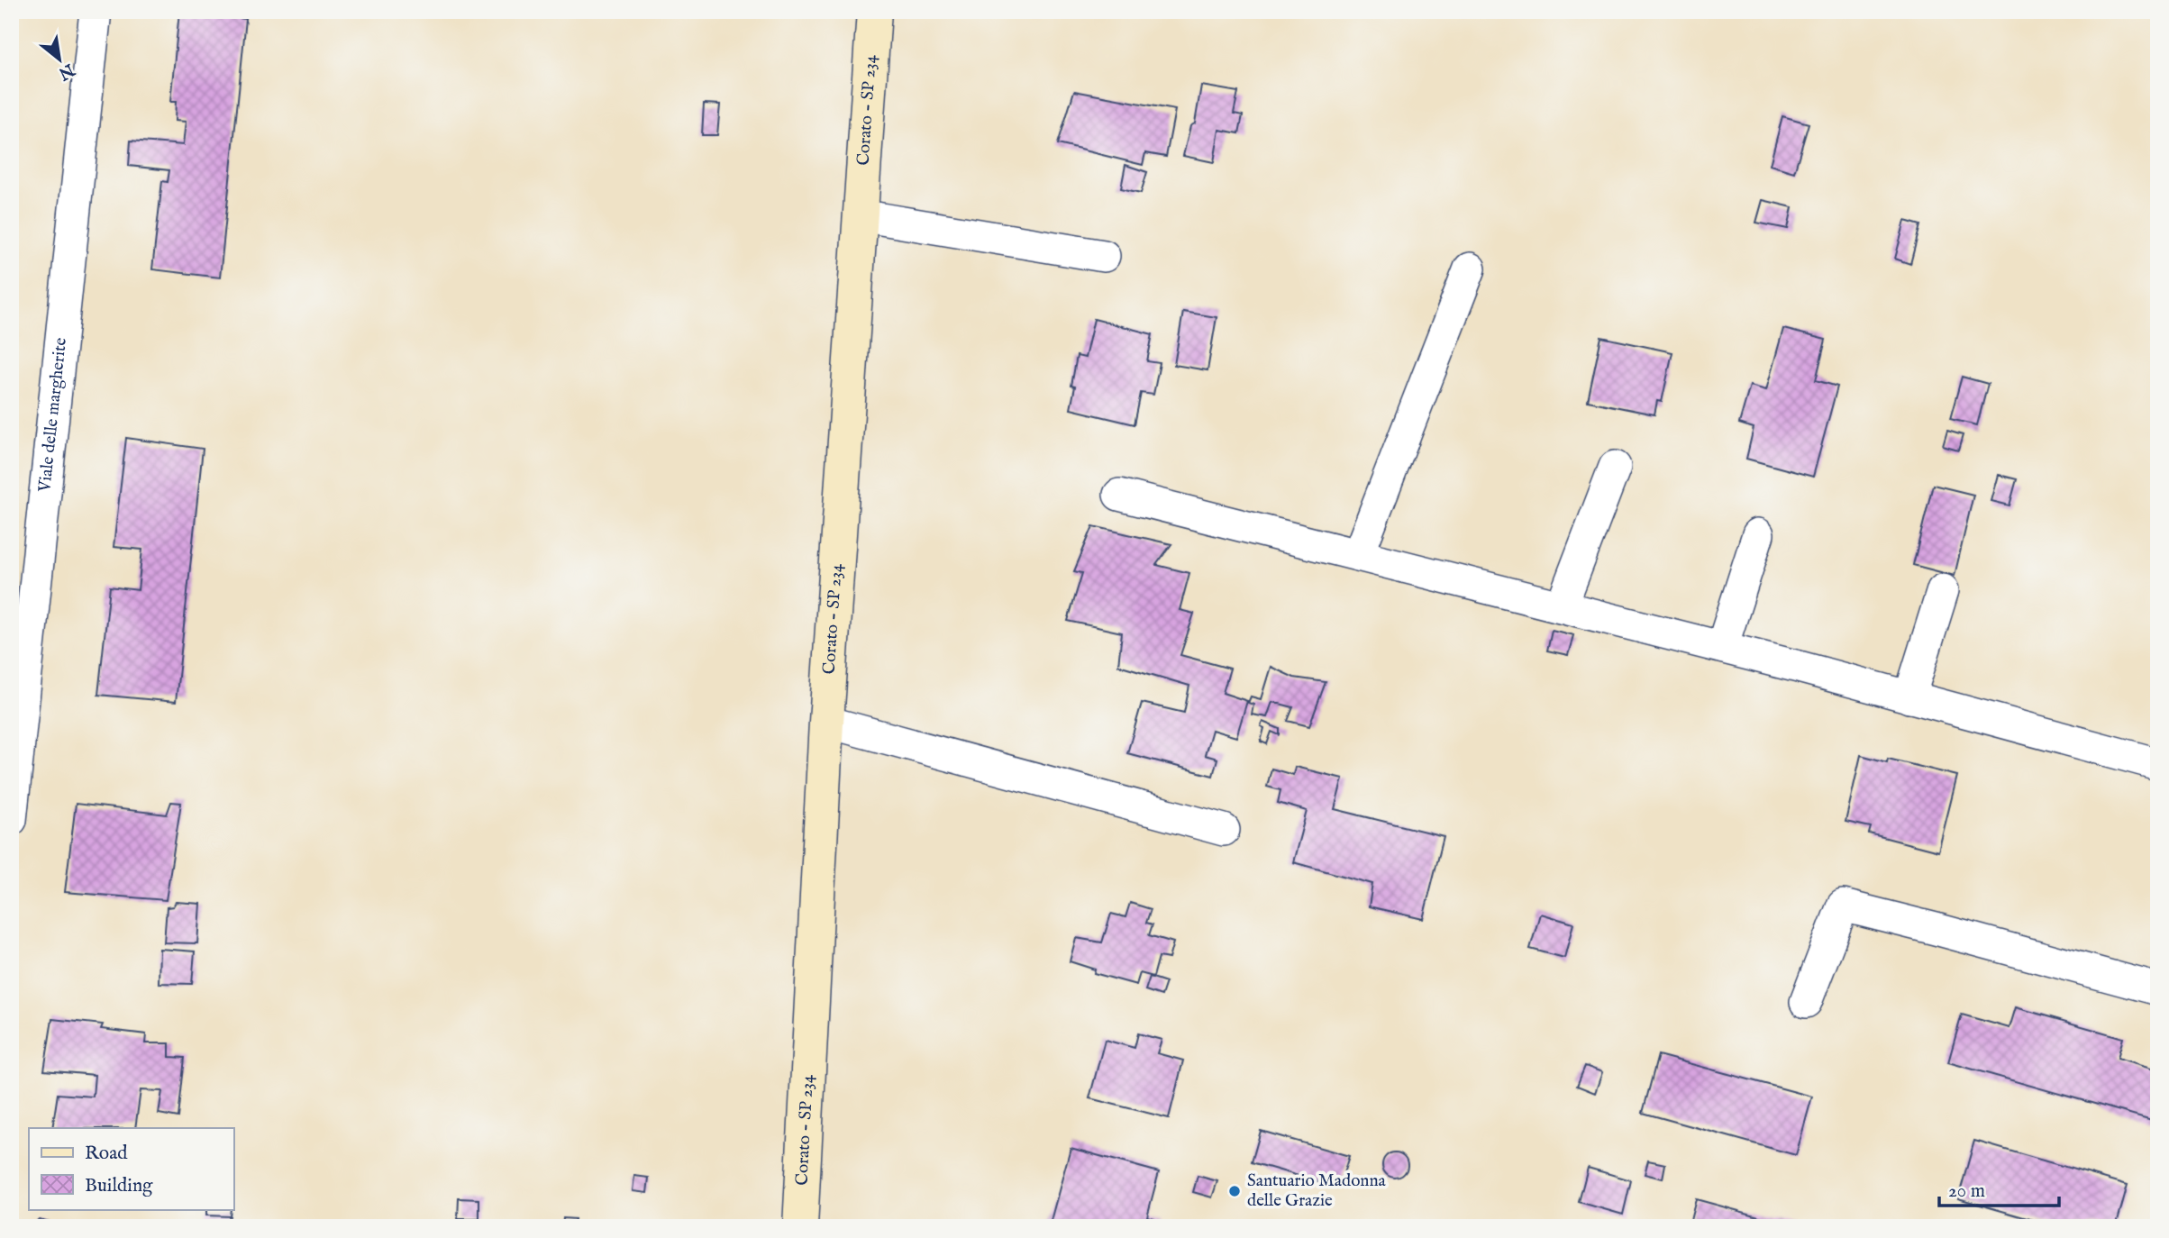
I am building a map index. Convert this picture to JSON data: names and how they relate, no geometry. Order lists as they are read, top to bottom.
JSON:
{
  "streets": {
    "main road": ["Corato - SP 234"],
    "street": ["Viale delle margherite"]
  },
  "places": ["Santuario Madonna delle Grazie"],
  "legend": ["Road", "Building"],
  "scale_bar": "20 m",
  "north": "bottom right"
}
